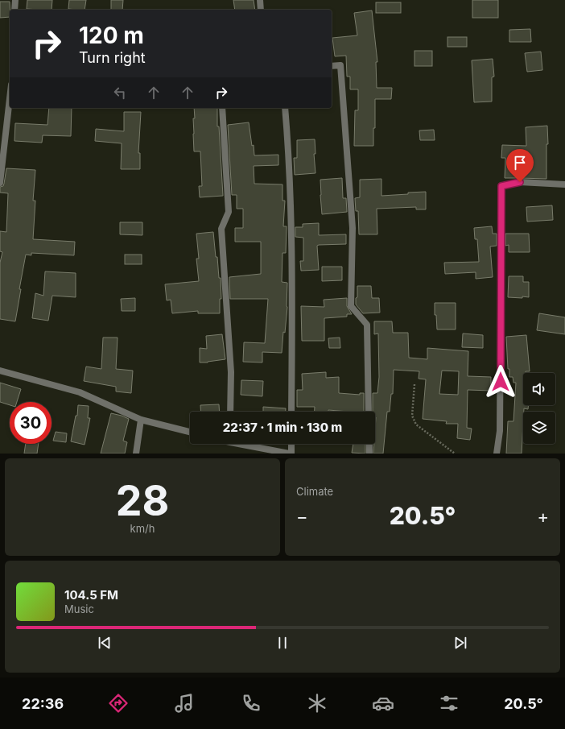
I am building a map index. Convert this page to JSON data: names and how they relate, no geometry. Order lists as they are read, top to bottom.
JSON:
{
  "page": {
    "turn": ["120 m", "Turn right"],
    "limit": "30",
    "trip": "22:37 · 1 min · 130 m",
    "tile": [
      ["28", "km/h"],
      "Climate"
    ],
    "heat": ["−", "20.5°", "+"],
    "song": ["104.5 FM", "Music"],
    "tabs": ["22:36", "20.5°"]
  }
}
